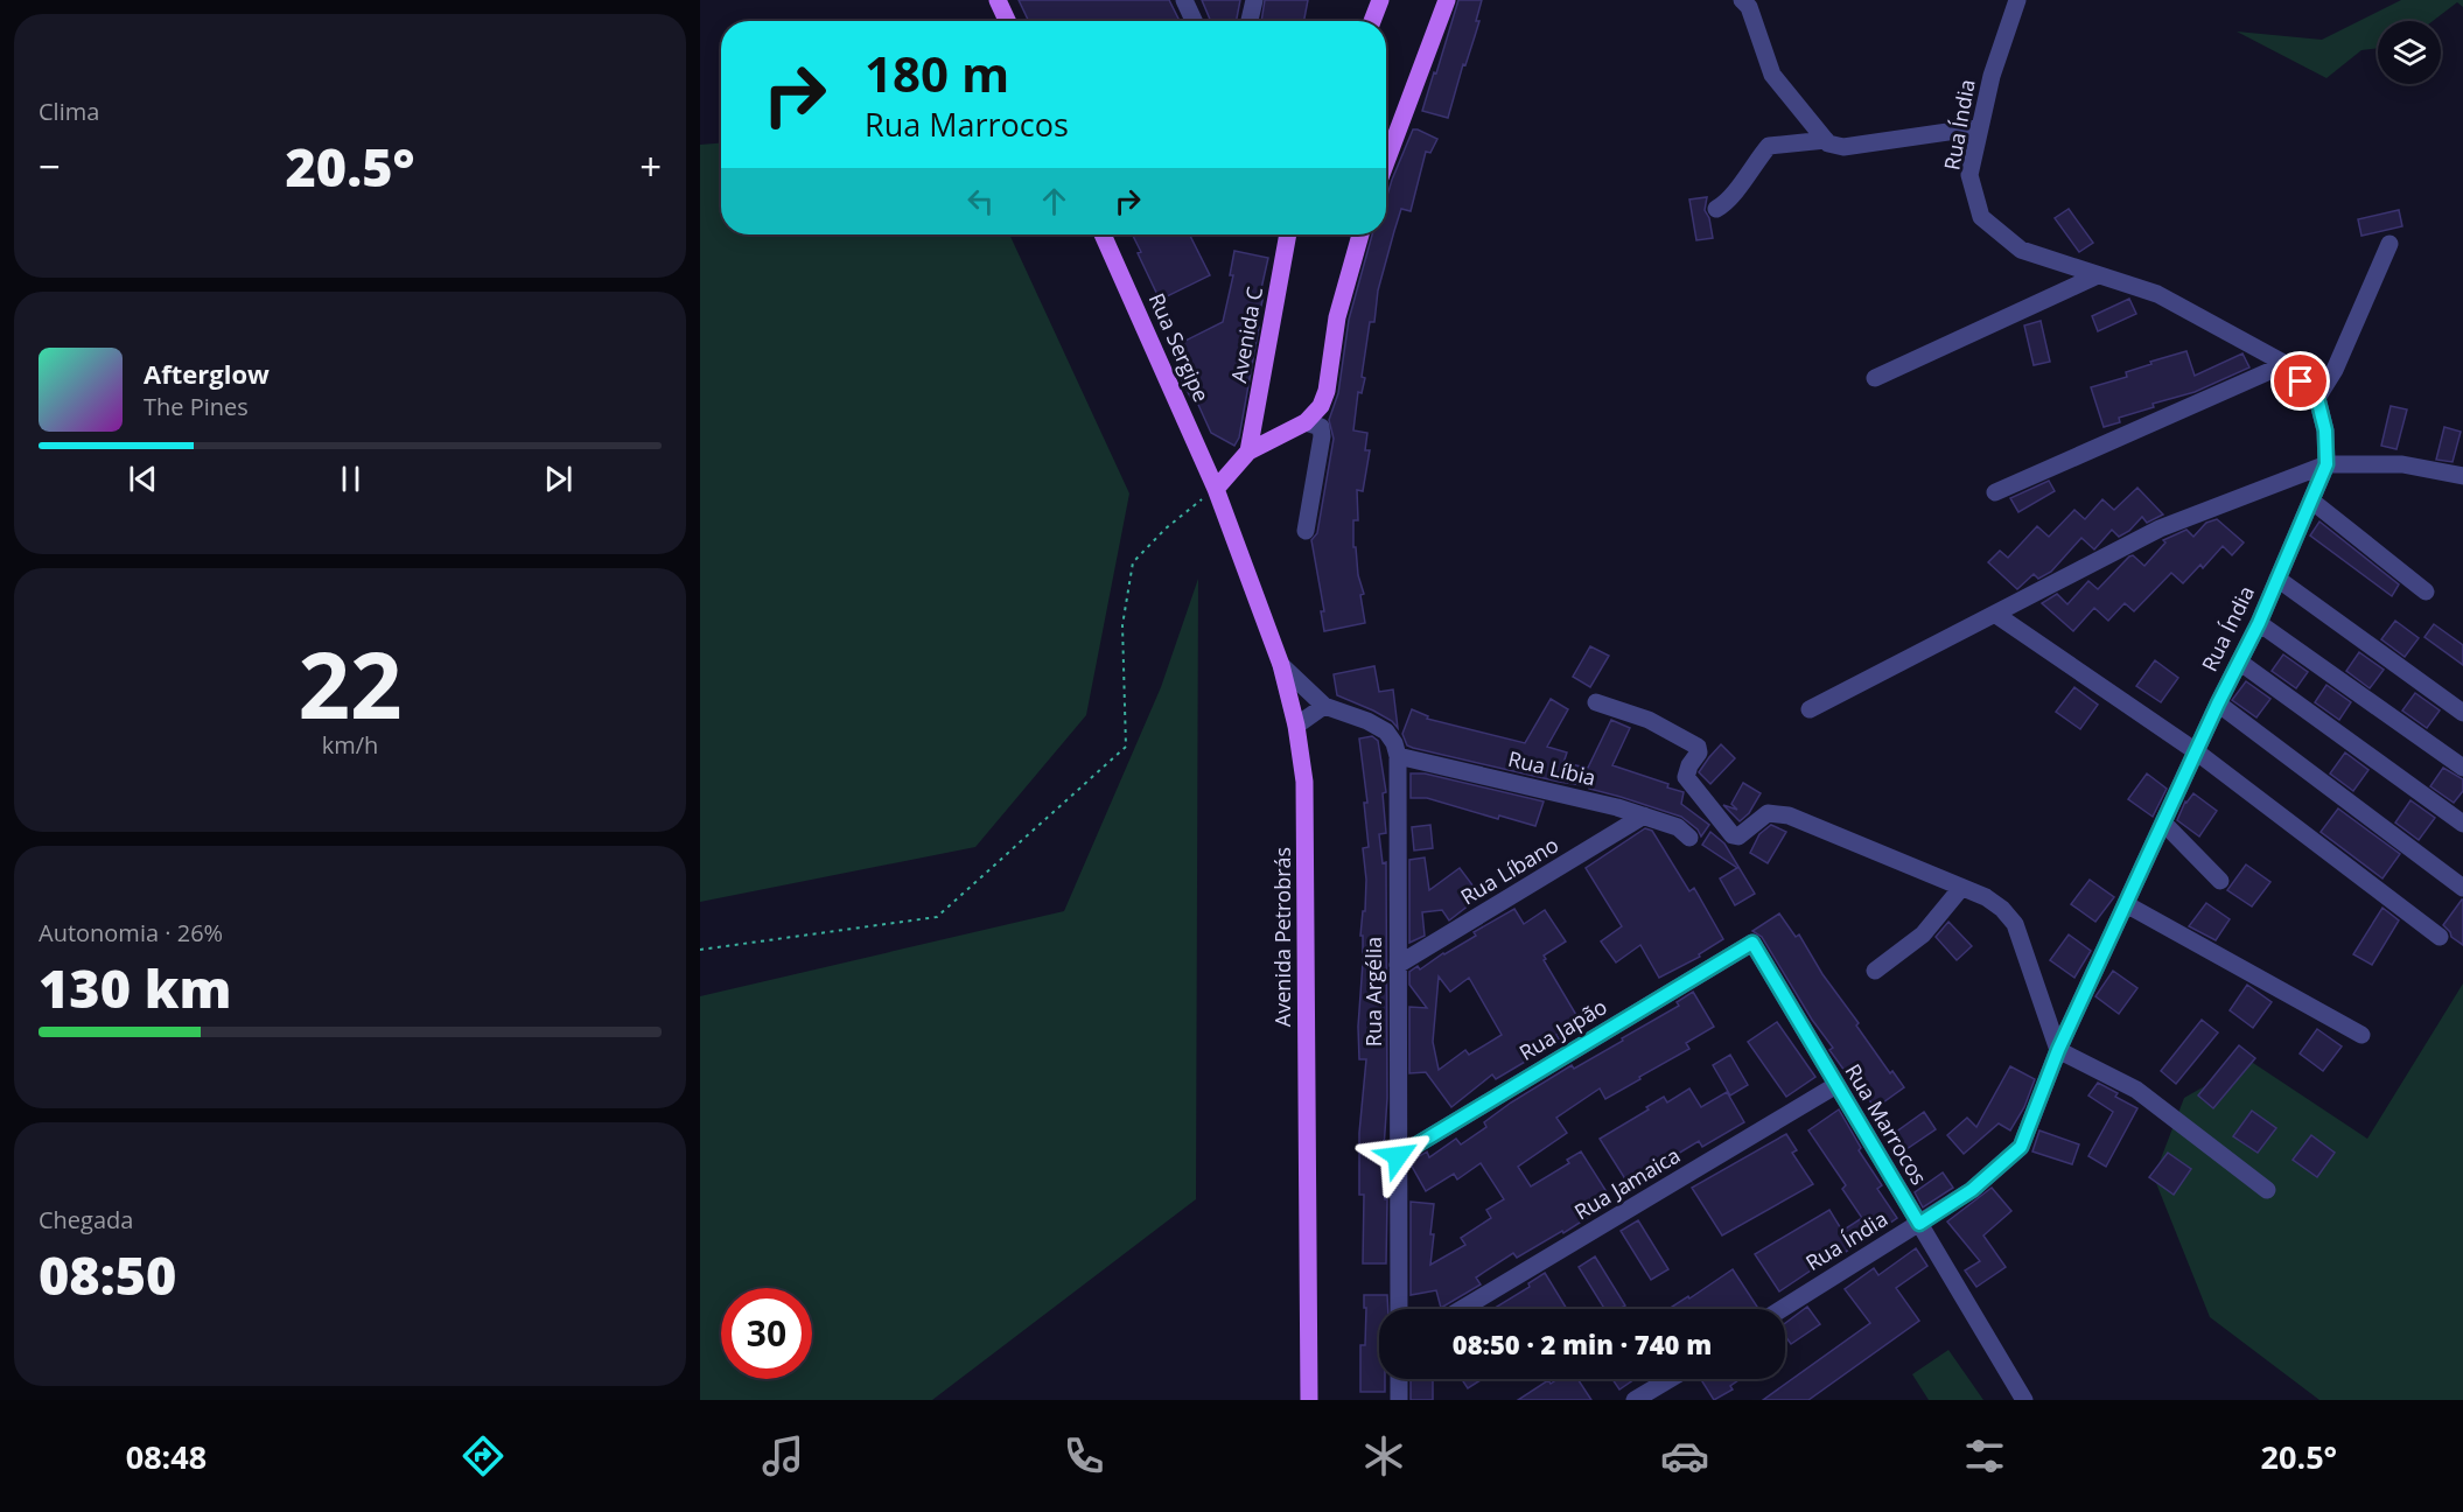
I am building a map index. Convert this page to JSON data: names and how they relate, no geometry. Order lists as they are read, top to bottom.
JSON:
{
  "streets": {
    "main road": ["Avenida C", "Rua Sergipe", "Avenida Petrobrás"],
    "street": [
      "Rua Índia",
      "Rua Líbia",
      "Rua Líbano",
      "Rua Argélia",
      "Rua Japão",
      "Rua Marrocos",
      "Rua Jamaica"
    ]
  },
  "crossings": [
    ["Rua Índia", "Rua Marrocos"],
    ["Rua Sergipe", "Avenida Petrobrás"],
    ["Rua Líbia", "Rua Líbano"],
    ["Rua Líbia", "Rua Argélia"],
    ["Rua Líbano", "Rua Argélia"],
    ["Rua Argélia", "Rua Japão"],
    ["Rua Japão", "Rua Marrocos"],
    ["Rua Marrocos", "Rua Jamaica"]
  ],
  "page": {
    "tile": [
      "Clima",
      ["22", "km/h"],
      ["Autonomia · 26%", "130 km"],
      ["Chegada", "08:50"]
    ],
    "turn": ["180 m", "Rua Marrocos"],
    "heat": ["−", "20.5°", "+"],
    "song": ["Afterglow", "The Pines"],
    "limit": "30",
    "trip": "08:50 · 2 min · 740 m",
    "tabs": ["08:48", "20.5°"]
  }
}
